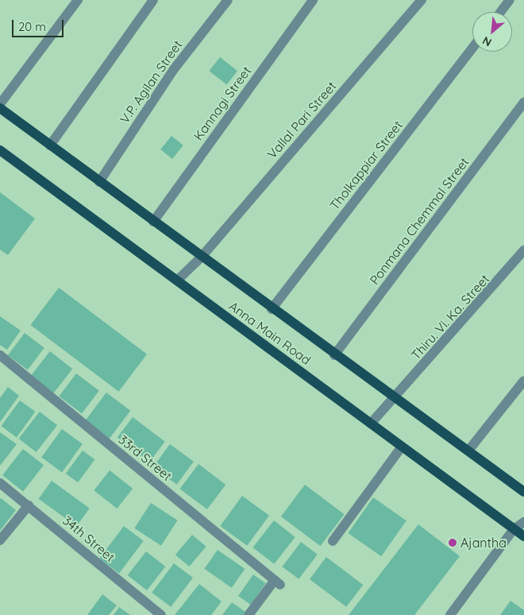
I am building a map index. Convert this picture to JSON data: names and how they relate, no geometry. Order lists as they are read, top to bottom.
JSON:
{
  "streets": {
    "main road": ["Anna Main Road"],
    "street": [
      "V.P. Agilan Street",
      "Kannagi Street",
      "Vallal Pari Street",
      "Tholkappiar Street",
      "Ponmana Chemmal Street",
      "Thiru. Vi. Ka. Street",
      "33rd Street",
      "34th Street"
    ]
  },
  "crossings": [
    ["V.P. Agilan Street", "Anna Main Road"],
    ["Kannagi Street", "Anna Main Road"],
    ["Vallal Pari Street", "Anna Main Road"],
    ["Tholkappiar Street", "Anna Main Road"],
    ["Ponmana Chemmal Street", "Anna Main Road"],
    ["Thiru. Vi. Ka. Street", "Anna Main Road"]
  ],
  "places": ["Ajantha"],
  "scale_bar": "20 m",
  "north": "bottom left"
}
